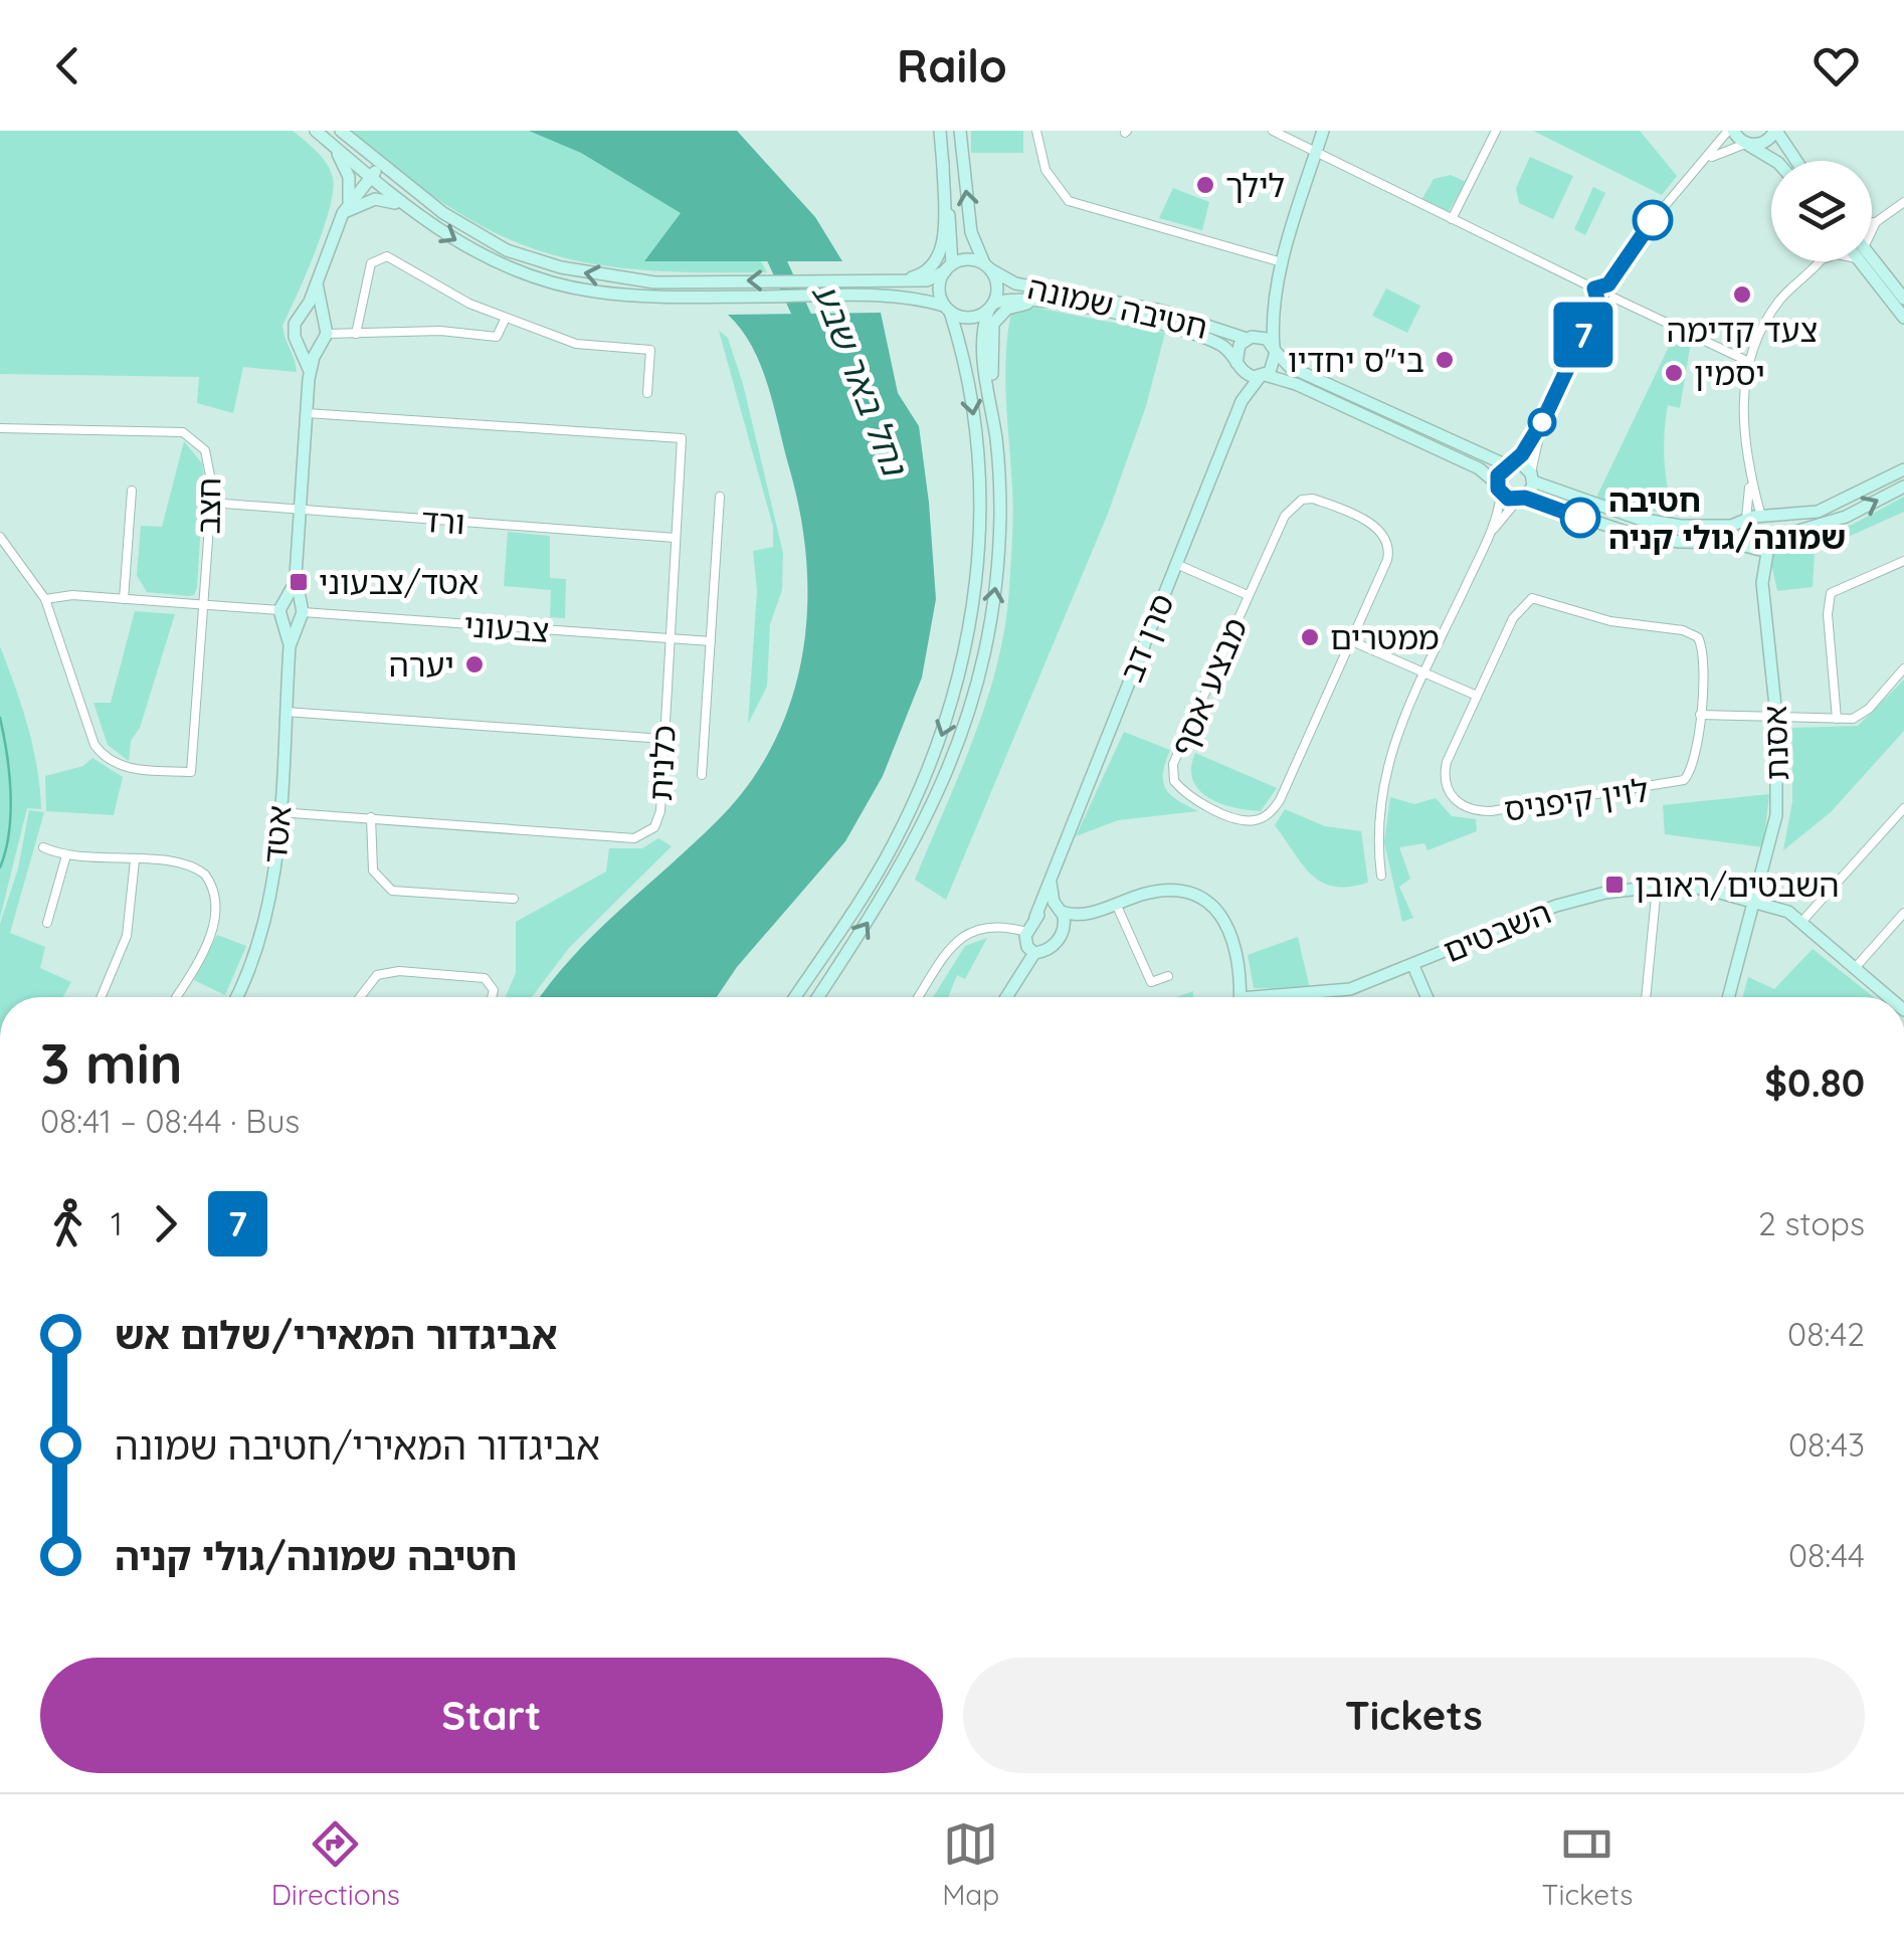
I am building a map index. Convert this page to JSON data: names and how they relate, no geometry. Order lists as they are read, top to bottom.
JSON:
{
  "streets": {
    "street": [
      "חטיבה שמונה",
      "חצב",
      "ורד",
      "צבעוני",
      "סרן דב",
      "מבצע אסף",
      "אסנת",
      "כלנית",
      "לוין קיפניס",
      "אטד",
      "השבטים"
    ]
  },
  "crossings": [
    ["חטיבה שמונה", "סרן דב"],
    ["חצב", "ורד"],
    ["ורד", "כלנית"],
    ["ורד", "אטד"],
    ["צבעוני", "כלנית"],
    ["צבעוני", "אטד"],
    ["אסנת", "השבטים"],
    ["כלנית", "אטד"]
  ],
  "water": ["נחל באר שבע"],
  "places": {
    "other": [
      "לילך",
      "צעד קדימה",
      "בי\"ס יחדיו",
      "יסמין",
      "חטיבה שמונה/גולי קניה",
      "ממטרים",
      "יערה"
    ],
    "transit": ["אטד/צבעוני", "השבטים/ראובן"]
  },
  "lines": ["bus line 7"],
  "page": {
    "header": "Railo",
    "on_map": "7",
    "heading": ["3 min", "08:41 – 08:44 · Bus", "$0.80"],
    "legs": ["1", "7", "2 stops"],
    "list": [
      {
        "name": "אביגדור המאירי/שלום אש",
        "value": "08:42"
      },
      {
        "name": "אביגדור המאירי/חטיבה שמונה",
        "value": "08:43"
      },
      {
        "name": "חטיבה שמונה/גולי קניה",
        "value": "08:44"
      }
    ],
    "buttons": ["Start", "Tickets"],
    "tabs": ["Directions", "Map", "Tickets"]
  }
}
